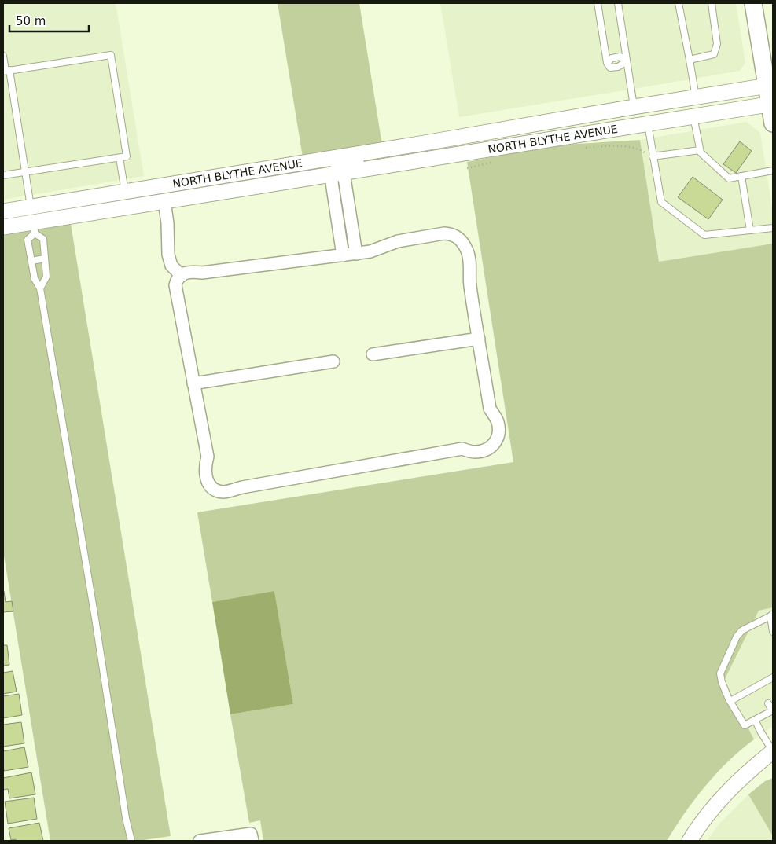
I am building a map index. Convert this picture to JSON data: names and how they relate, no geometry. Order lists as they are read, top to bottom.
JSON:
{
  "streets": {
    "street": ["NORTH BLYTHE AVENUE"]
  },
  "scale_bar": "50 m"
}
